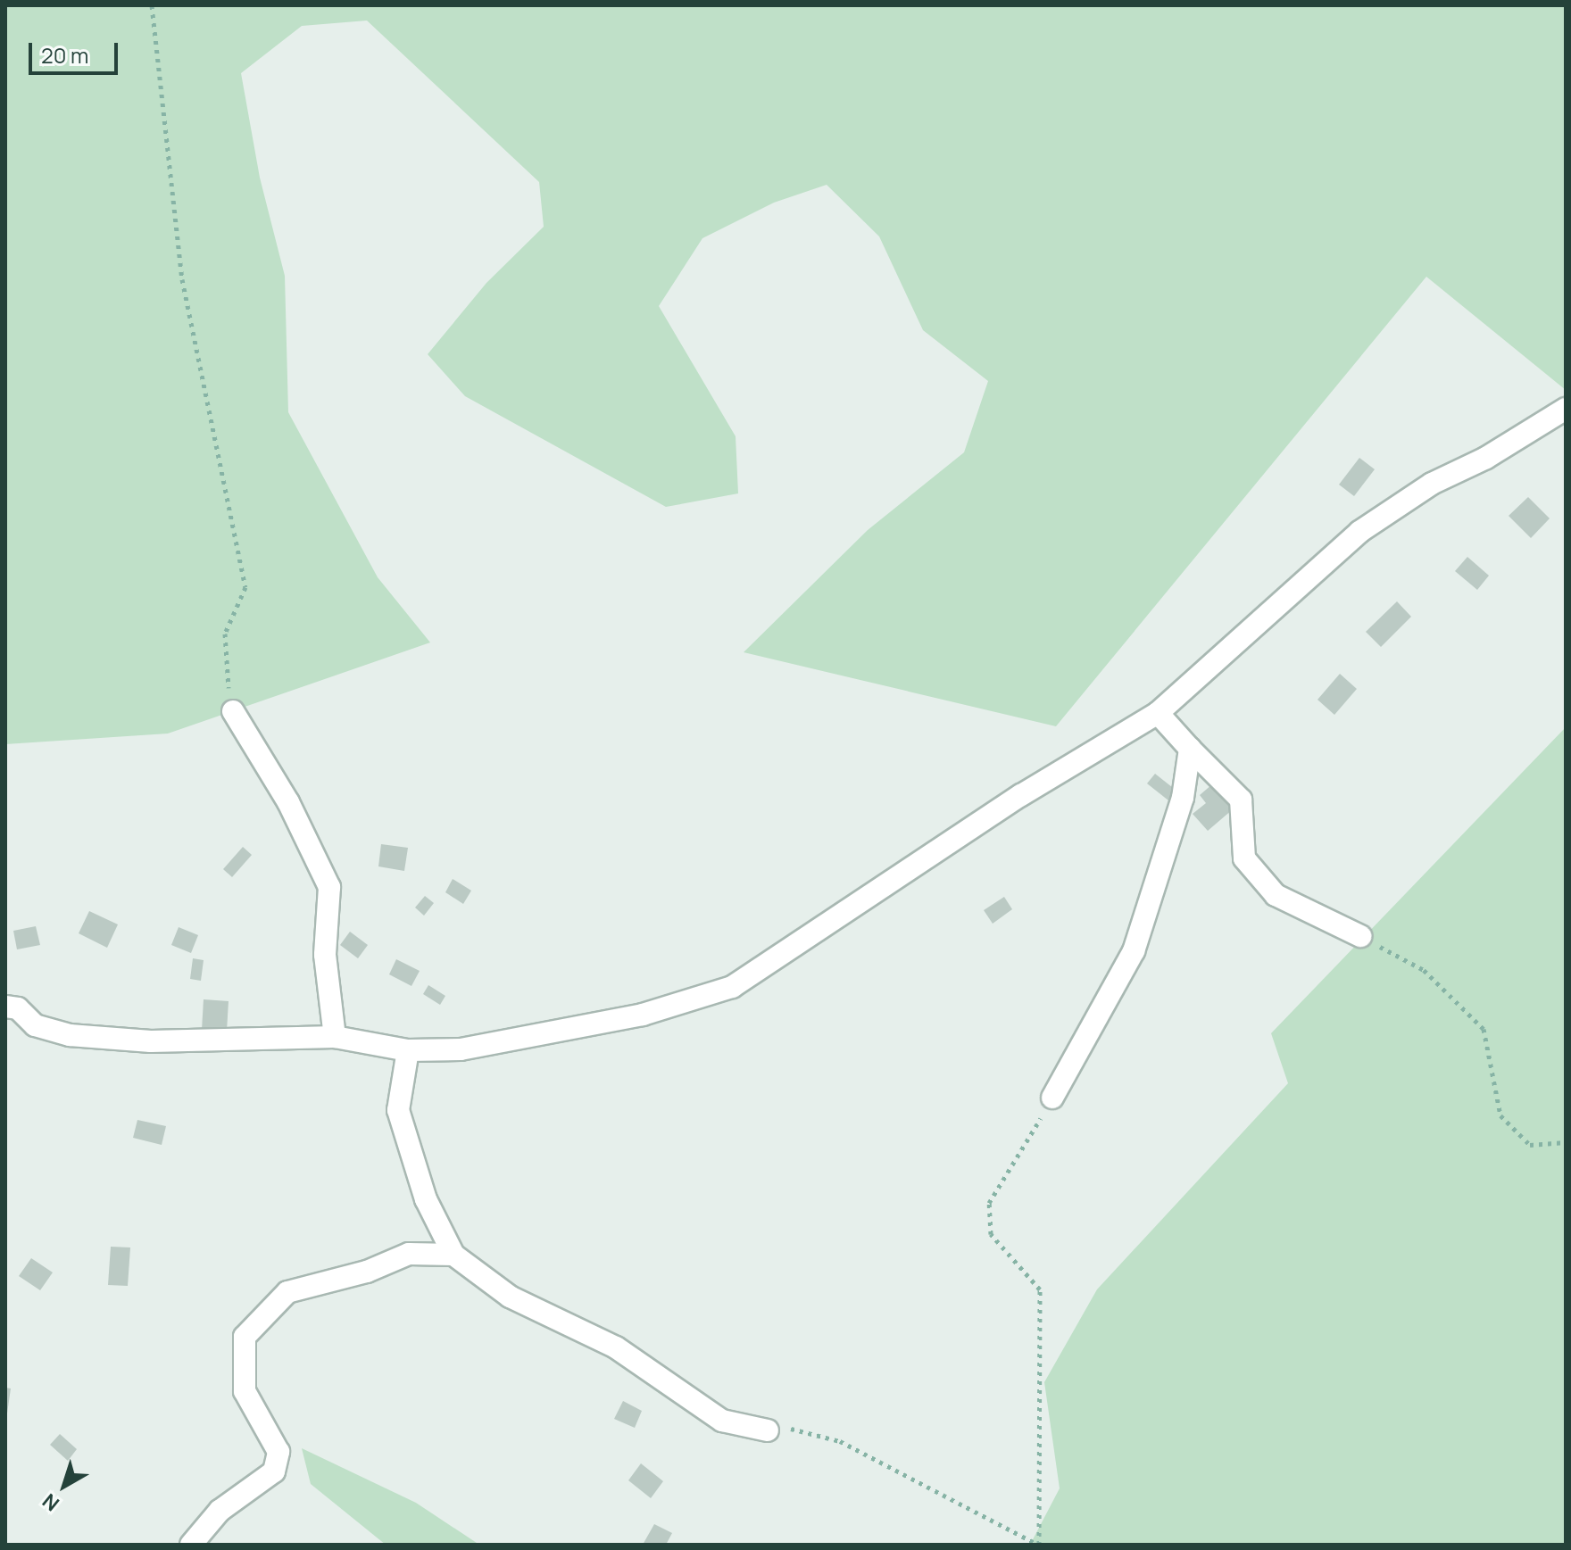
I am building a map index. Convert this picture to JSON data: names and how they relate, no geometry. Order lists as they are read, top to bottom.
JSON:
{
  "scale_bar": "20 m",
  "north": "bottom left"
}
